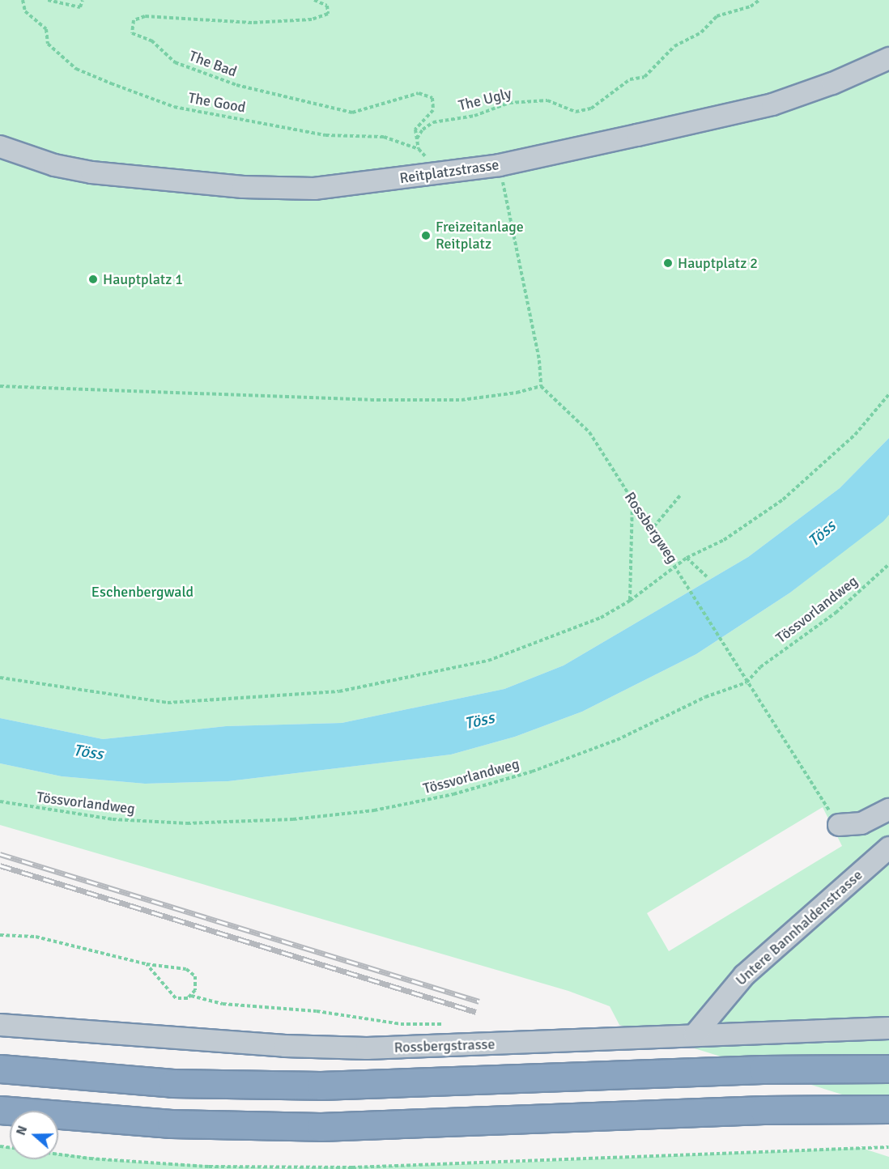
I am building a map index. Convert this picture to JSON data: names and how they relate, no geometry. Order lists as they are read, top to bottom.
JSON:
{
  "streets": {
    "street": ["Reitplatzstrasse", "Untere Bannhaldenstrasse", "Rossbergstrasse"],
    "path": [
      "The Bad",
      "The Ugly",
      "The Good",
      "Rossbergweg",
      "Tössvorlandweg"
    ]
  },
  "crossings": [
    ["The Bad", "The Ugly"],
    ["Rossbergweg", "Tössvorlandweg"],
    ["Untere Bannhaldenstrasse", "Rossbergstrasse"]
  ],
  "water": ["Töss"],
  "parks": ["Eschenbergwald"],
  "places": ["Freizeitanlage Reitplatz", "Hauptplatz 2", "Hauptplatz 1"],
  "north": "left"
}
